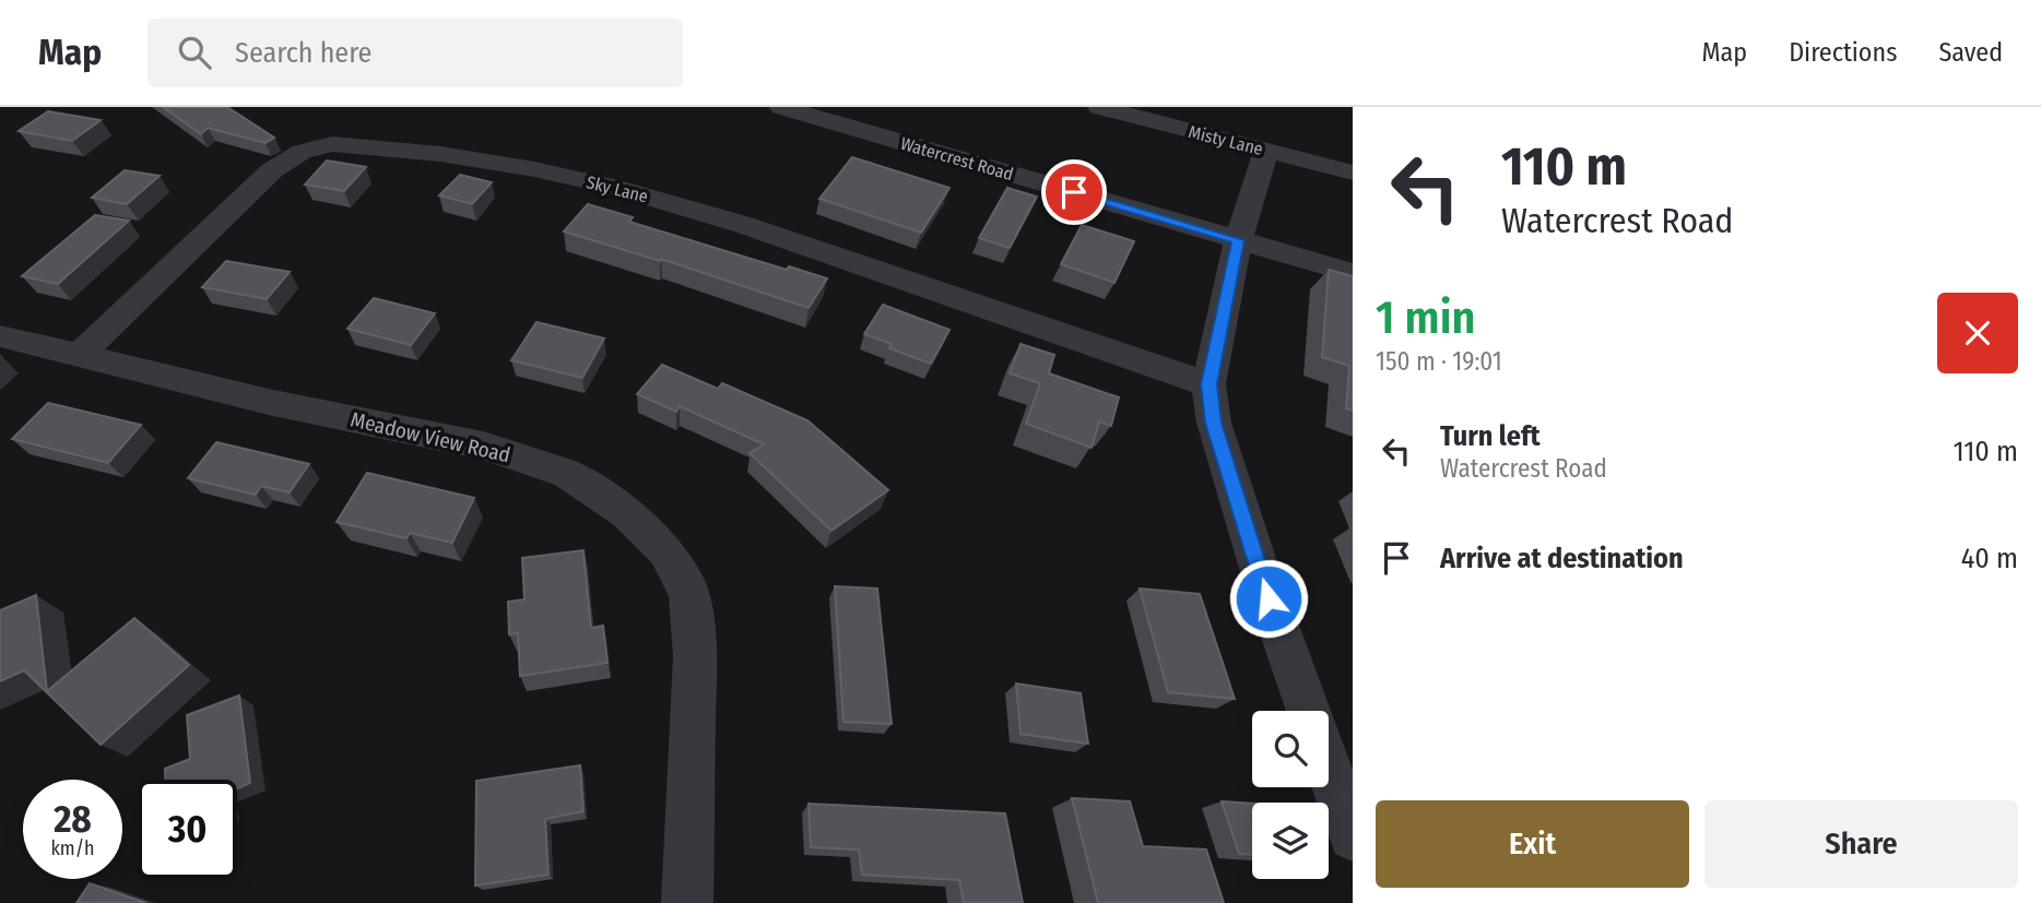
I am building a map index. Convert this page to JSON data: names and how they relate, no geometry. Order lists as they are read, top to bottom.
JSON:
{
  "streets": {
    "street": [
      "Misty Lane",
      "Watercrest Road",
      "Sky Lane",
      "Meadow View Road"
    ]
  },
  "crossings": [
    ["Sky Lane", "Meadow View Road"]
  ],
  "page": {
    "header": "Map",
    "search": "Search here",
    "nav": ["Map", "Directions", "Saved"],
    "turn": ["110 m", "Watercrest Road"],
    "heading": ["1 min", "150 m · 19:01"],
    "list": [
      {
        "name": "Turn left",
        "note": "Watercrest Road",
        "value": "110 m"
      },
      {
        "name": "Arrive at destination",
        "value": "40 m"
      }
    ],
    "speed": "28 km/h",
    "limit": "30",
    "buttons": ["Exit", "Share"]
  }
}
